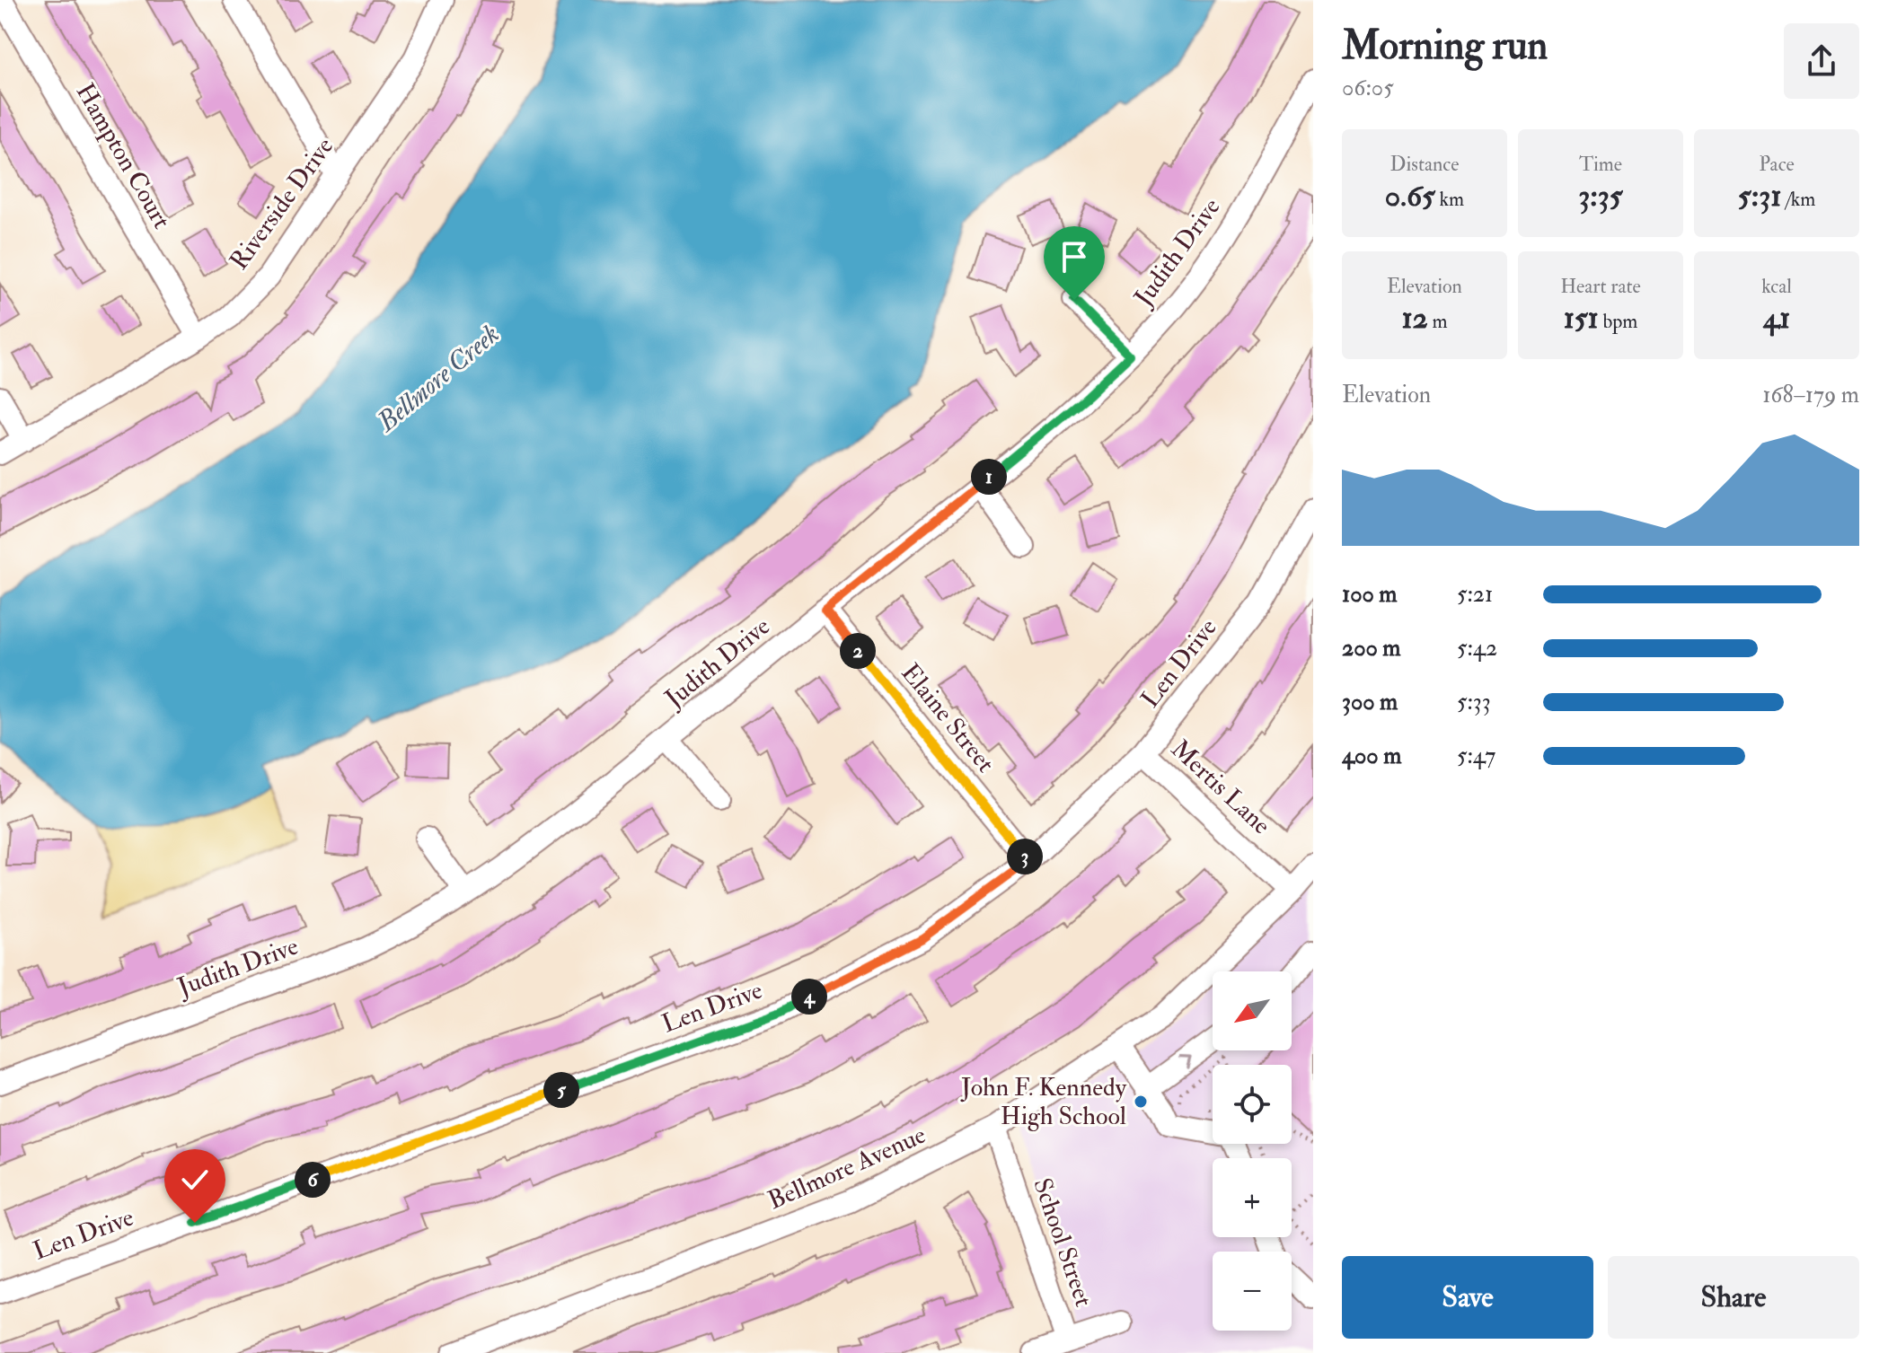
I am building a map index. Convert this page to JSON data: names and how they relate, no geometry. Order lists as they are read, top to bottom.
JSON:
{
  "streets": {
    "street": [
      "Hampton Court",
      "Riverside Drive",
      "Judith Drive",
      "Len Drive",
      "Elaine Street",
      "Mertis Lane",
      "Bellmore Avenue",
      "School Street"
    ]
  },
  "crossings": [
    ["Hampton Court", "Riverside Drive"],
    ["Judith Drive", "Elaine Street"],
    ["Len Drive", "Elaine Street"],
    ["Len Drive", "Mertis Lane"],
    ["Mertis Lane", "Bellmore Avenue"],
    ["Bellmore Avenue", "School Street"]
  ],
  "water": ["Bellmore Creek"],
  "places": ["John F. Kennedy High School"],
  "north": "bottom left",
  "page": {
    "heading": ["Morning run", "06:05"],
    "stats": [
      ["Distance", "0.65 km"],
      ["Time", "3:35"],
      ["Pace", "5:31 /km"],
      ["Elevation", "12 m"],
      ["Heart rate", "151 bpm"],
      ["kcal", "41"]
    ],
    "chart": ["Elevation", "168–179 m"],
    "pins": [
      "1",
      "2",
      "3",
      "4",
      "5",
      "6"
    ],
    "list": [
      {
        "name": "100 m",
        "note": "5:21"
      },
      {
        "name": "200 m",
        "note": "5:42"
      },
      {
        "name": "300 m",
        "note": "5:33"
      },
      {
        "name": "400 m",
        "note": "5:47"
      }
    ],
    "map_buttons": ["+", "−"],
    "buttons": ["Save", "Share"]
  }
}
